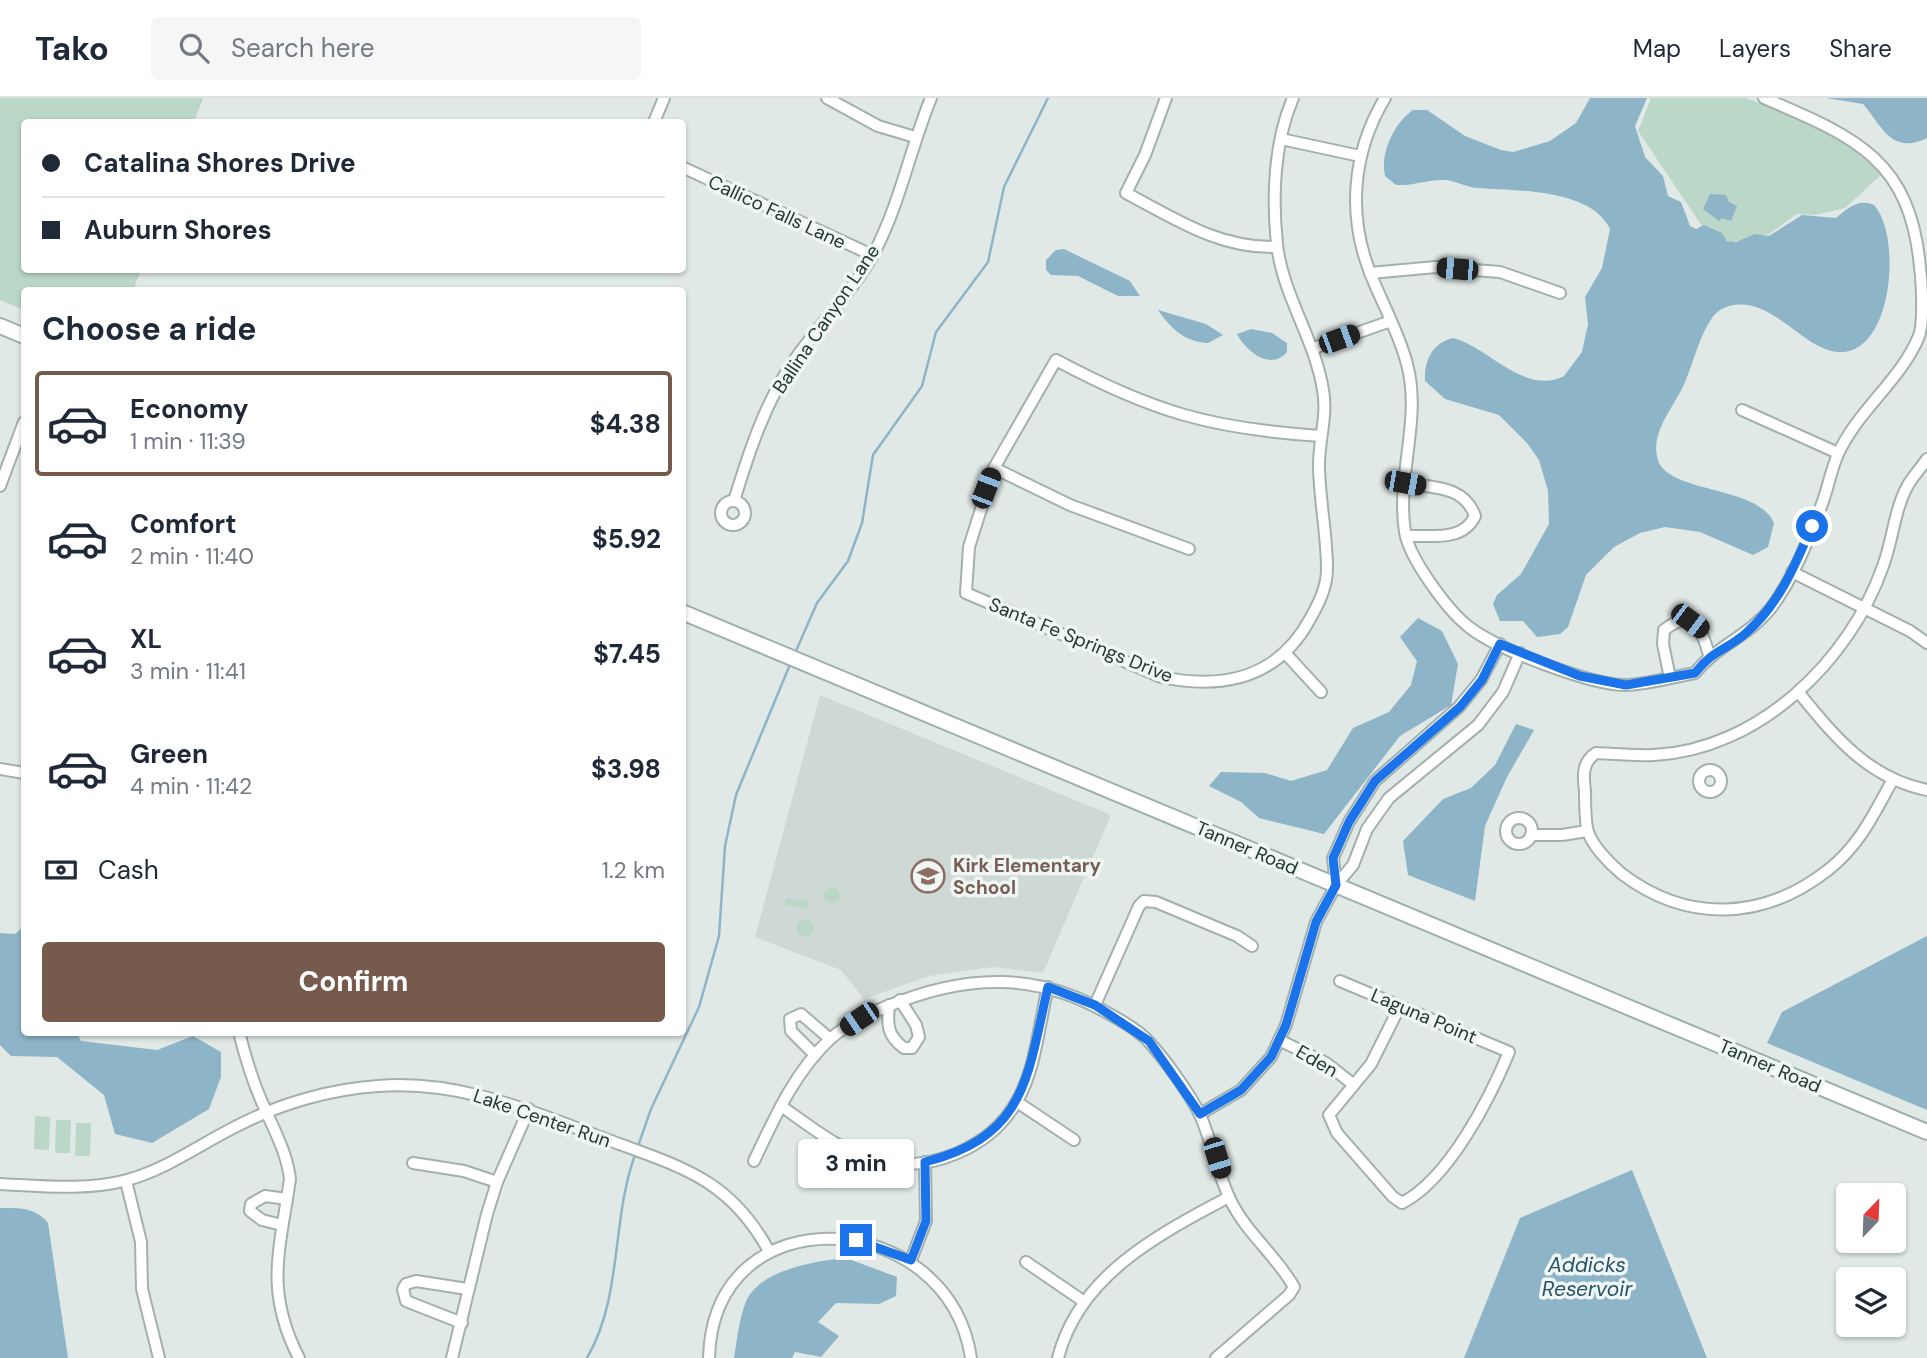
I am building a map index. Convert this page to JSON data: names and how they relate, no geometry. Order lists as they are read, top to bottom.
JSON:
{
  "streets": {
    "main road": ["Tanner Road"],
    "street": [
      "Callico Falls Lane",
      "Ballina Canyon Lane",
      "Santa Fe Springs Drive",
      "Laguna Point",
      "Eden",
      "Lake Center Run"
    ]
  },
  "crossings": [
    ["Callico Falls Lane", "Ballina Canyon Lane"],
    ["Laguna Point", "Eden"]
  ],
  "water": ["Addicks Reservoir"],
  "places": {
    "school or university": ["Kirk Elementary School"]
  },
  "north": "top right",
  "page": {
    "header": "Tako",
    "search": "Search here",
    "nav": ["Map", "Layers", "Share"],
    "banner": ["Catalina Shores Drive", "Auburn Shores"],
    "heading": "Choose a ride",
    "list": [
      {
        "name": "Economy",
        "note": "1 min · 11:39",
        "value": "$4.38"
      },
      {
        "name": "Comfort",
        "note": "2 min · 11:40",
        "value": "$5.92"
      },
      {
        "name": "XL",
        "note": "3 min · 11:41",
        "value": "$7.45"
      },
      {
        "name": "Green",
        "note": "4 min · 11:42",
        "value": "$3.98"
      }
    ],
    "pay": ["Cash", "1.2 km"],
    "buttons": "Confirm",
    "bubble": "3 min"
  }
}
